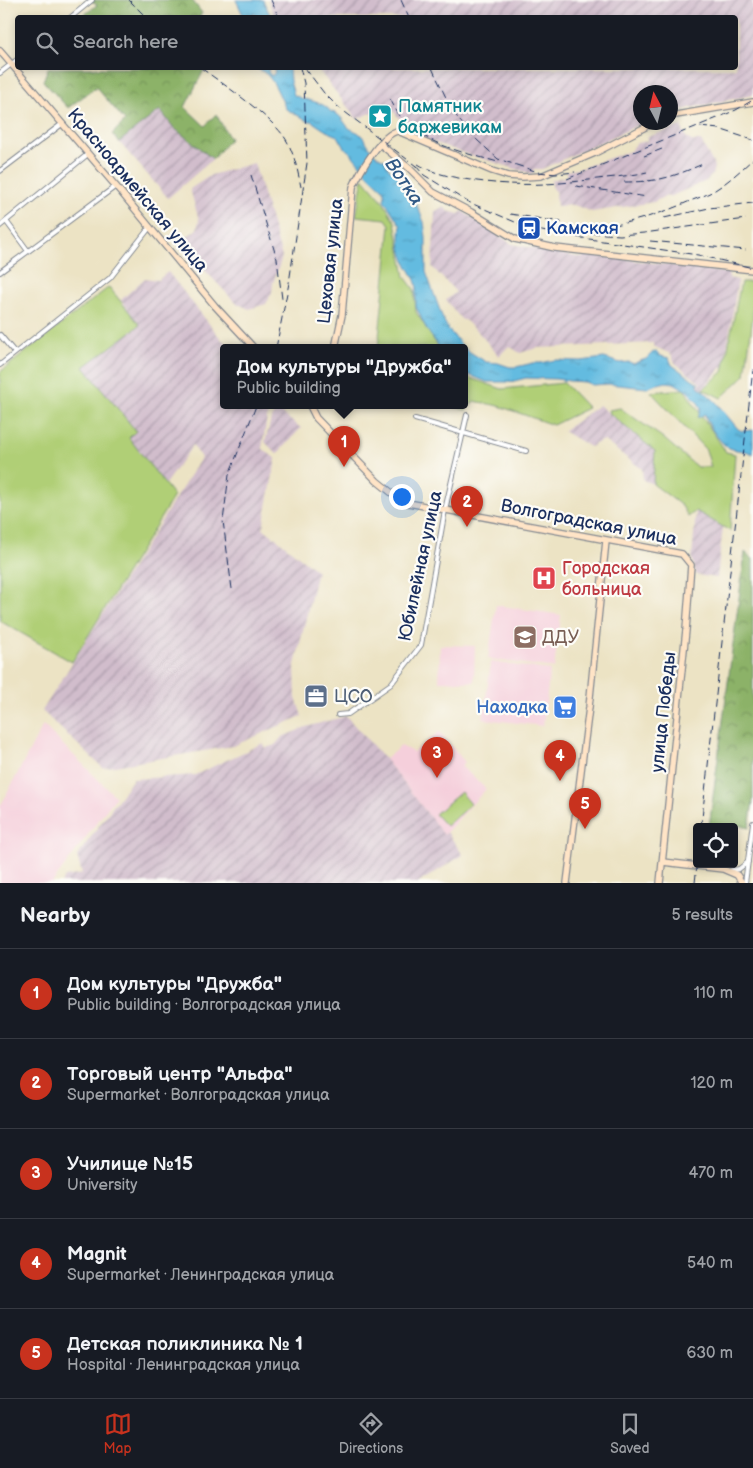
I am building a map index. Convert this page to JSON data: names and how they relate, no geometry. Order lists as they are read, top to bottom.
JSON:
{
  "streets": {
    "main road": [
      "Красноармейская улица",
      "Цеховая улица",
      "Волгоградская улица",
      "улица Победы"
    ],
    "street": ["Юбилейная улица"]
  },
  "crossings": [
    ["Волгоградская улица", "Юбилейная улица"],
    ["Волгоградская улица", "улица Победы"]
  ],
  "water": ["Вотка"],
  "places": {
    "place": ["Памятник баржевикам"],
    "station": ["Камская"],
    "hospital": ["Городская больница"],
    "school or university": ["ДДУ"],
    "office": ["ЦСО"],
    "supermarket": ["Находка"]
  },
  "north": "top",
  "page": {
    "search": "Search here",
    "popup": ["Дом культуры \"Дружба\"", "Public building"],
    "pins": [
      "1",
      "2",
      "3",
      "4",
      "5"
    ],
    "heading": ["Nearby", "5 results"],
    "list": [
      {
        "mark": "1",
        "name": "Дом культуры \"Дружба\"",
        "note": "Public building · Волгоградская улица",
        "value": "110 m"
      },
      {
        "mark": "2",
        "name": "Торговый центр \"Альфа\"",
        "note": "Supermarket · Волгоградская улица",
        "value": "120 m"
      },
      {
        "mark": "3",
        "name": "Училище №15",
        "note": "University",
        "value": "470 m"
      },
      {
        "mark": "4",
        "name": "Magnit",
        "note": "Supermarket · Ленинградская улица",
        "value": "540 m"
      },
      {
        "mark": "5",
        "name": "Детская поликлиника № 1",
        "note": "Hospital · Ленинградская улица",
        "value": "630 m"
      }
    ],
    "nav": ["Map", "Directions", "Saved"]
  }
}
